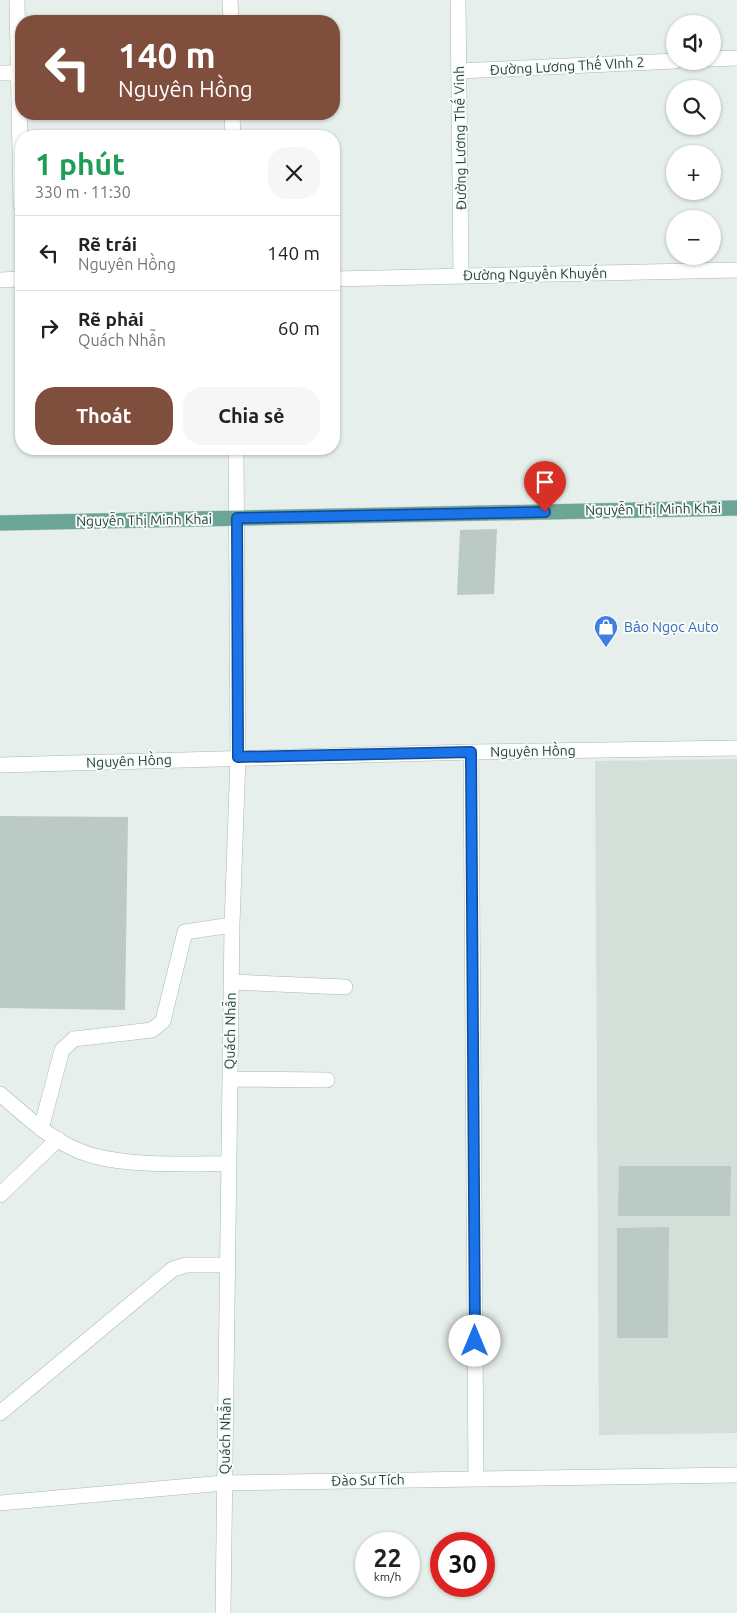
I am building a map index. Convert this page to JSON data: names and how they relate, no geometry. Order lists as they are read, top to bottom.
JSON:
{
  "streets": {
    "main road": ["Nguyễn Thị Minh Khai"],
    "street": [
      "Đường Lương Thế VInh 2",
      "Đường Lương Thế Vinh",
      "Đường Nguyễn Khuyến",
      "Nguyên Hồng",
      "Quách Nhẫn",
      "Đào Sư Tích"
    ]
  },
  "crossings": [
    ["Đường Lương Thế VInh 2", "Đường Lương Thế Vinh"],
    ["Đường Lương Thế Vinh", "Đường Nguyễn Khuyến"],
    ["Nguyễn Thị Minh Khai", "Quách Nhẫn"],
    ["Nguyên Hồng", "Quách Nhẫn"],
    ["Quách Nhẫn", "Đào Sư Tích"]
  ],
  "places": {
    "shop": ["Bảo Ngọc Auto"]
  },
  "page": {
    "map_buttons": ["+", "−"],
    "turn": ["140 m", "Nguyên Hồng"],
    "heading": ["1 phút", "330 m · 11:30"],
    "list": [
      {
        "name": "Rẽ trái",
        "note": "Nguyên Hồng",
        "value": "140 m"
      },
      {
        "name": "Rẽ phải",
        "note": "Quách Nhẫn",
        "value": "60 m"
      }
    ],
    "buttons": ["Thoát", "Chia sẻ"],
    "speed": "22 km/h",
    "limit": "30"
  }
}
